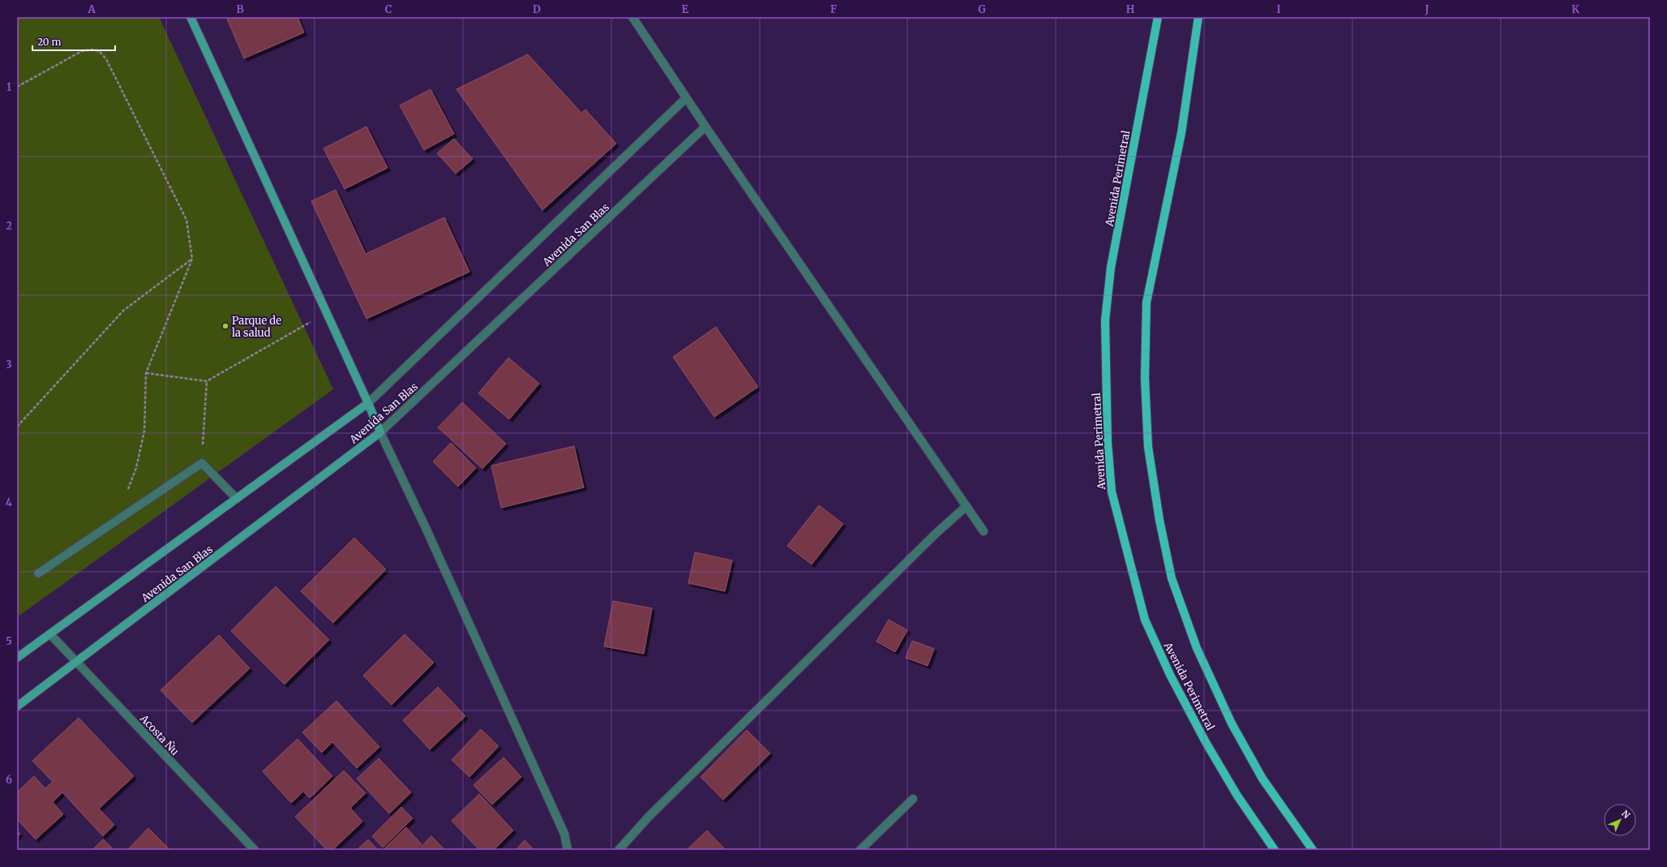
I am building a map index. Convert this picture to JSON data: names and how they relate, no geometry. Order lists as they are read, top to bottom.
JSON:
{
  "streets": {
    "main road": ["Avenida Perimetral"],
    "street": ["Avenida San Blas", "Acosta Ñu"]
  },
  "crossings": [
    ["Avenida San Blas", "Acosta Ñu"]
  ],
  "places": ["Parque de la salud"],
  "scale_bar": "20 m",
  "north": "top right",
  "grid": {
    "columns": [
      "A",
      "B",
      "C",
      "D",
      "E",
      "F",
      "G",
      "H",
      "I",
      "J",
      "K"
    ],
    "rows": [
      "1",
      "2",
      "3",
      "4",
      "5",
      "6"
    ]
  }
}
